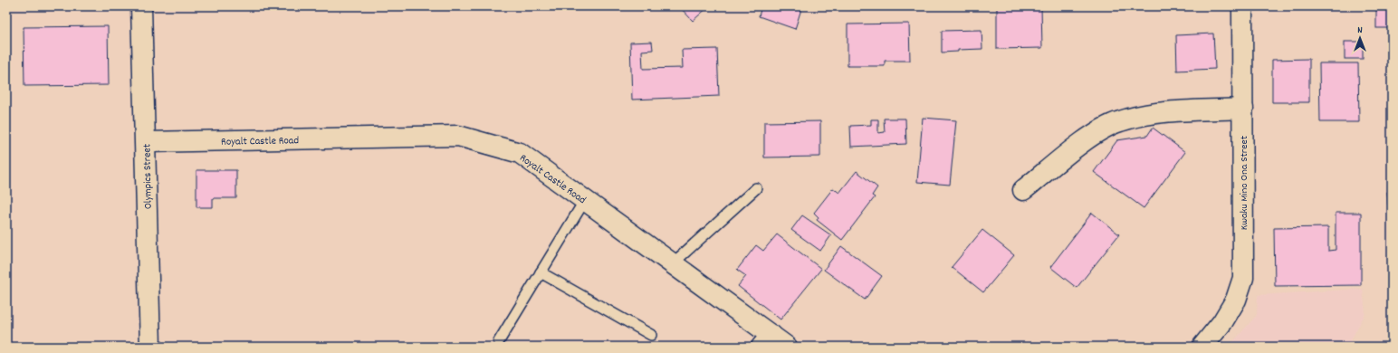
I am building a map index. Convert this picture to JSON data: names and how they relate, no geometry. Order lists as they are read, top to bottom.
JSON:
{
  "streets": {
    "street": ["Royalt Castle Road", "Olympics Street", "Kwaku Mino Ona Street"]
  },
  "crossings": [
    ["Royalt Castle Road", "Olympics Street"]
  ],
  "north": "top"
}
